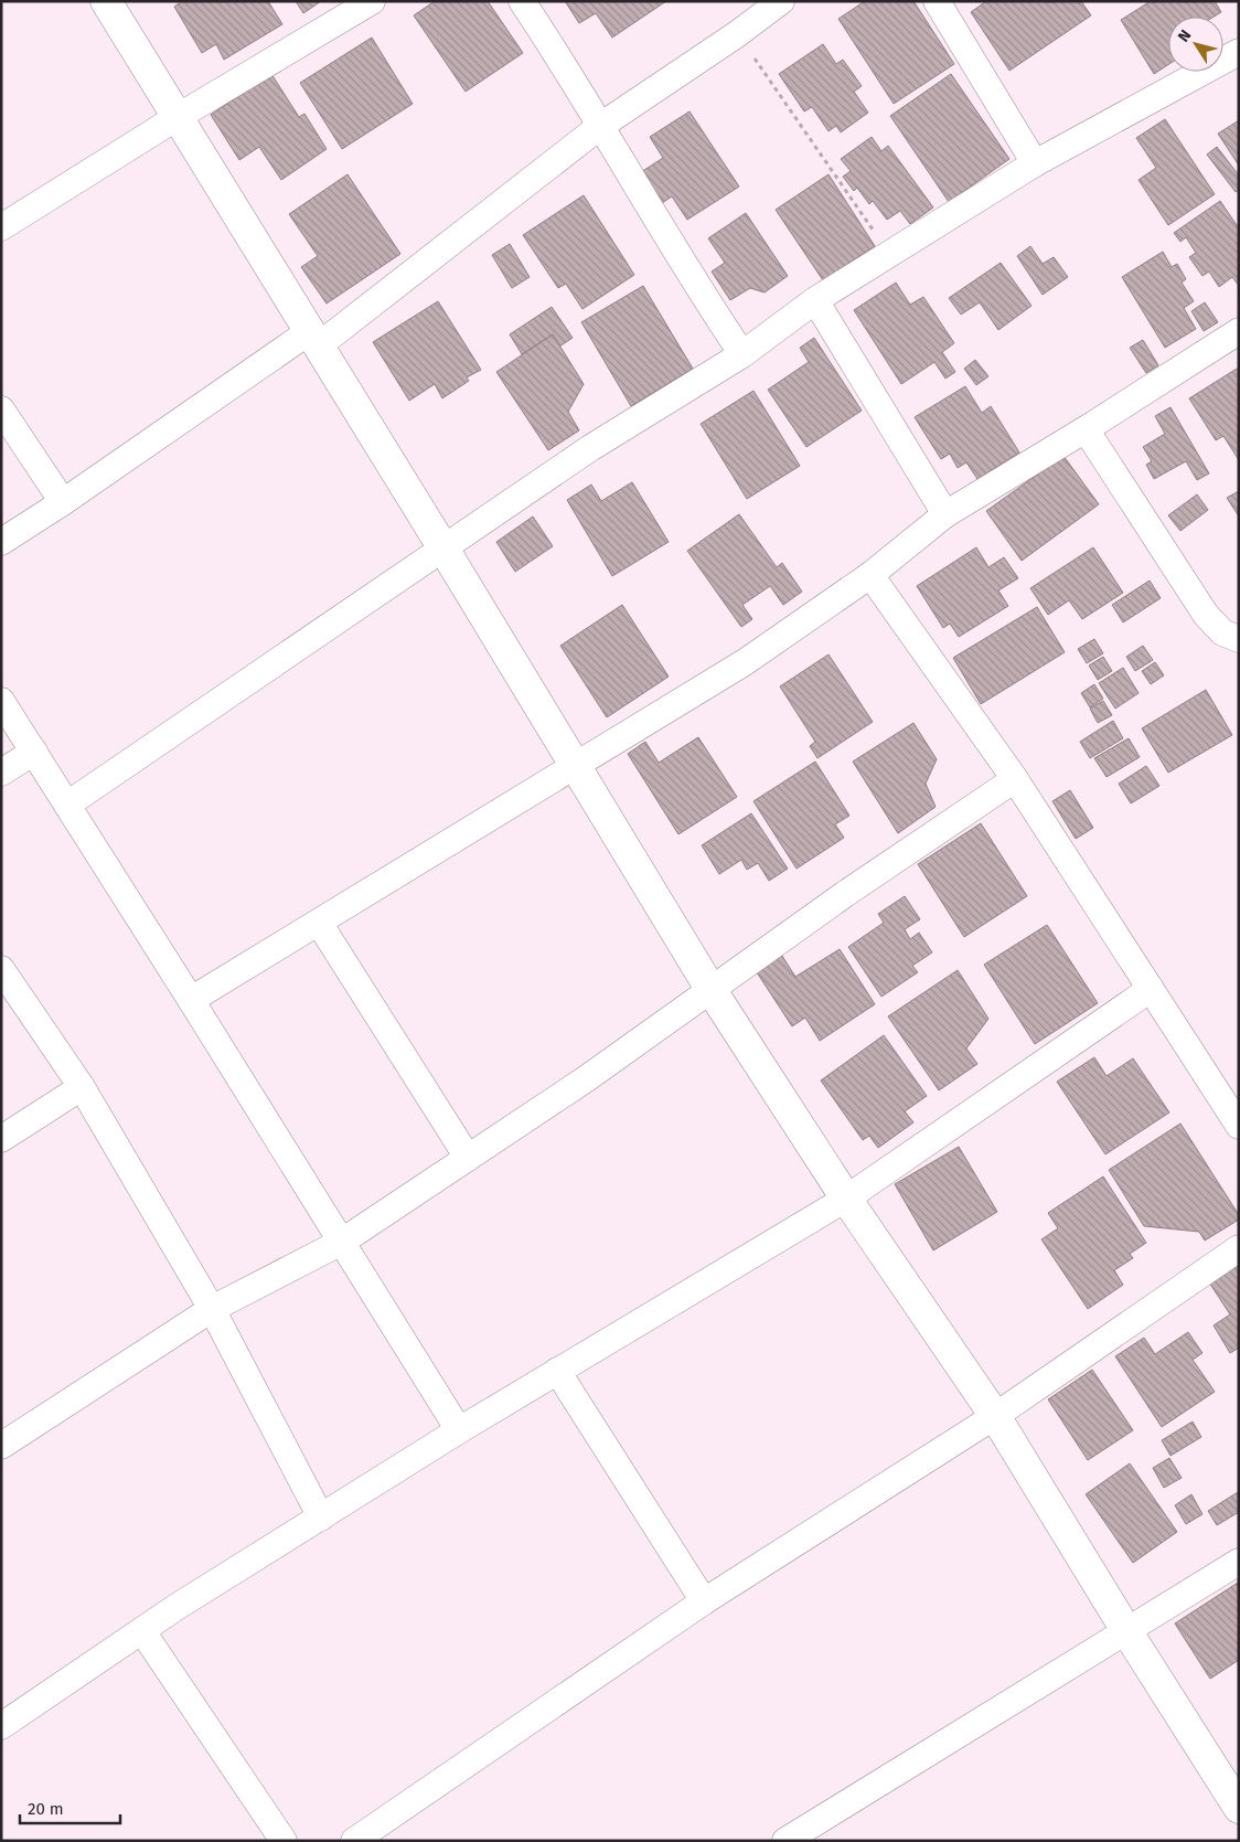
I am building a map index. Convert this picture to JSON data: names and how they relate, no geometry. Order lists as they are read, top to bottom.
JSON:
{
  "scale_bar": "20 m",
  "north": "top left"
}
